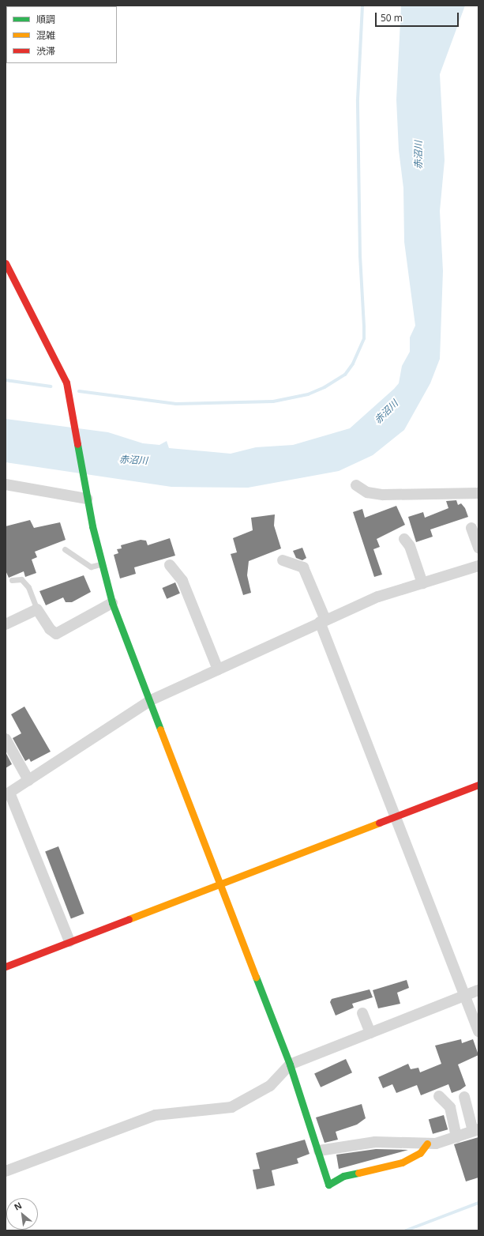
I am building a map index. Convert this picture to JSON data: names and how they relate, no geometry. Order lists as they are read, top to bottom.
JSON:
{
  "water": ["赤沼川"],
  "legend": ["順調", "混雑", "渋滞"],
  "scale_bar": "50 m",
  "north": "top left"
}
